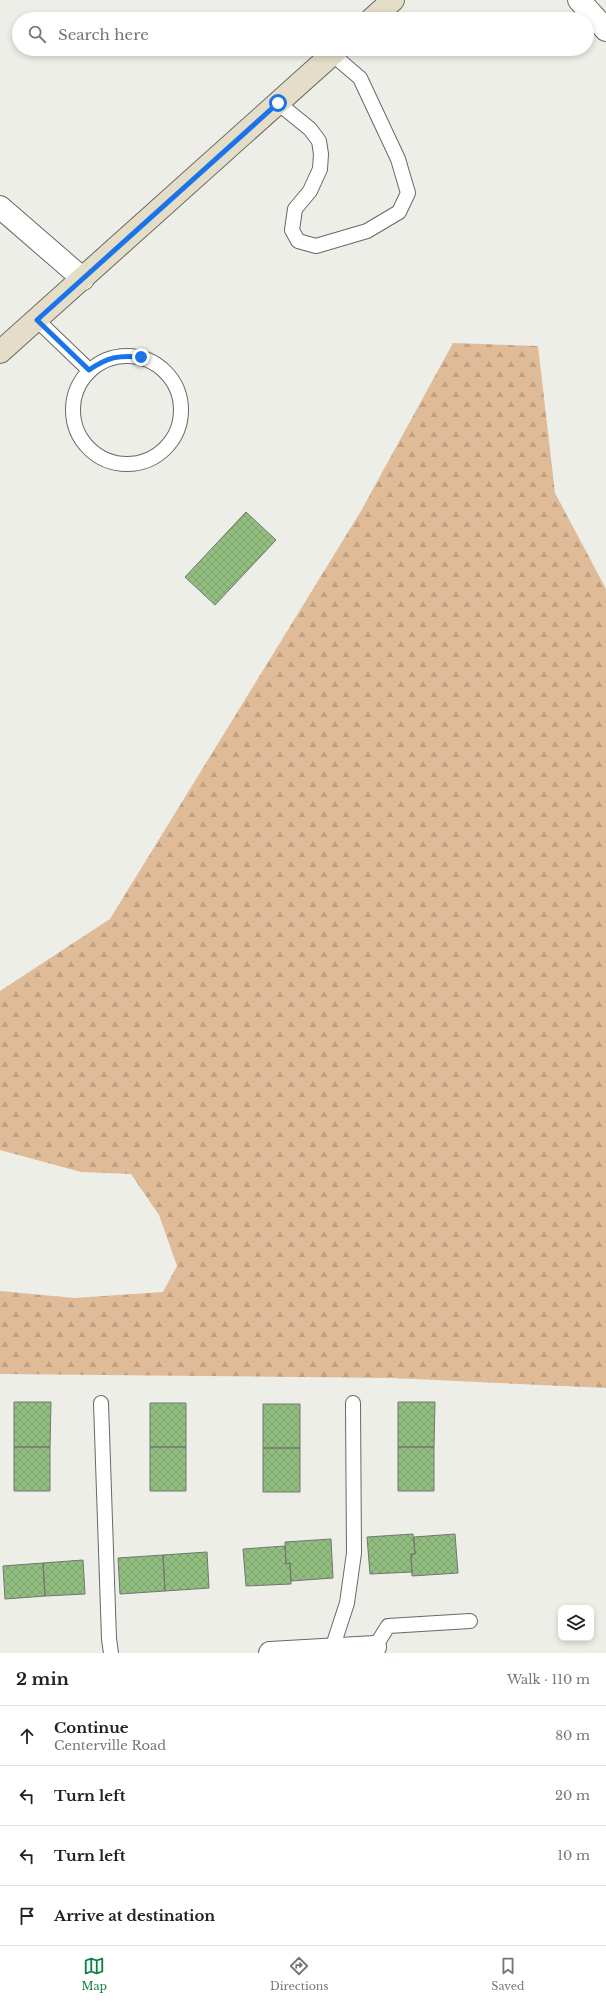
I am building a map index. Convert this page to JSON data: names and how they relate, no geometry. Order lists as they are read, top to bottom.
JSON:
{
  "page": {
    "search": "Search here",
    "heading": ["2 min", "Walk · 110 m"],
    "list": [
      ["Continue", "Centerville Road", "80 m"],
      ["Turn left", "20 m"],
      ["Turn left", "10 m"],
      "Arrive at destination"
    ],
    "nav": ["Map", "Directions", "Saved"]
  }
}
